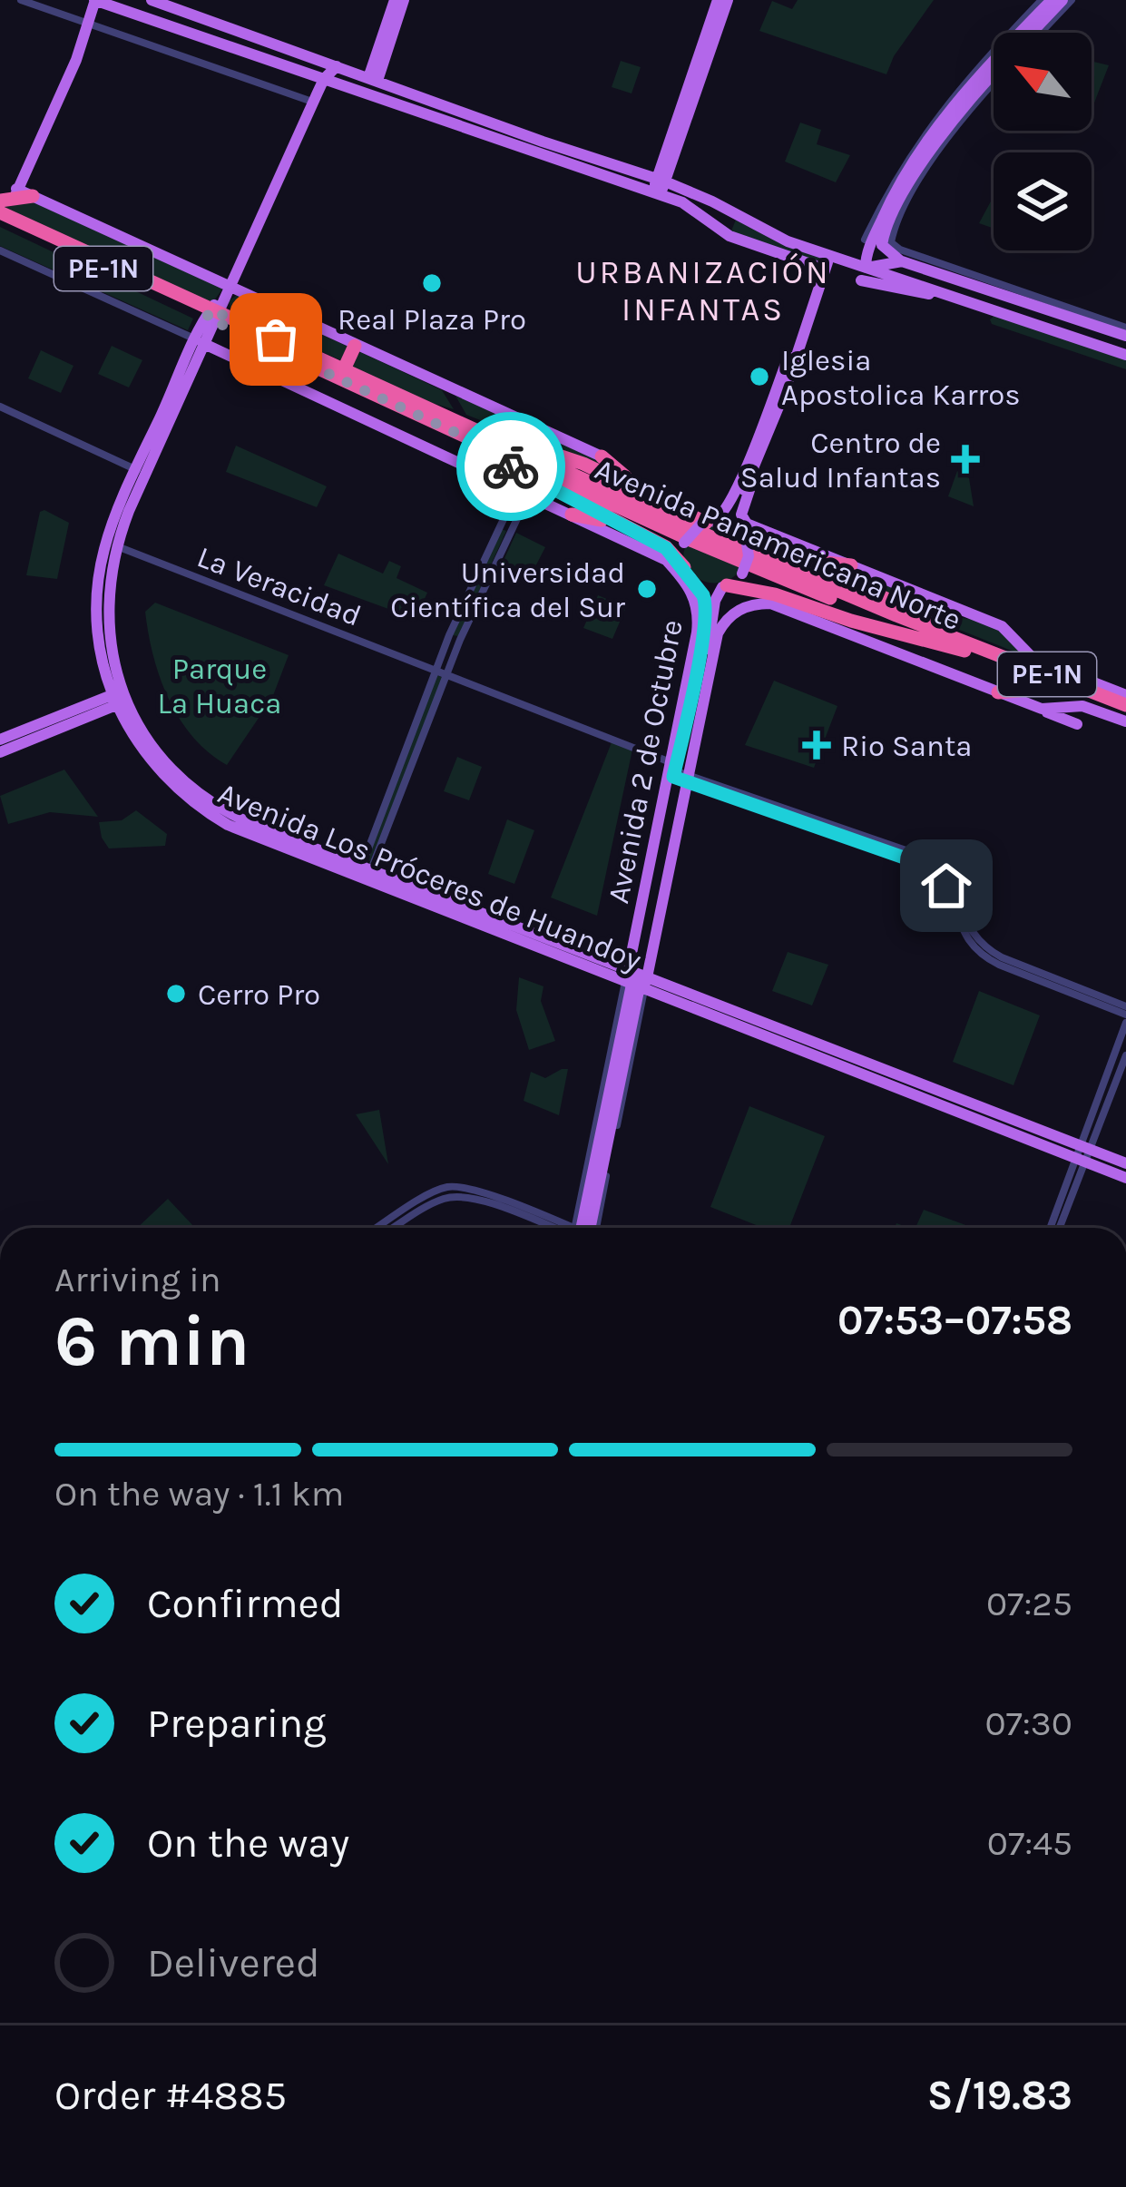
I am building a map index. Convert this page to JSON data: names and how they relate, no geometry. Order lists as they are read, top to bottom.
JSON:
{
  "streets": {
    "highway": ["PE-1N", "Avenida Panamericana Norte"],
    "main road": ["Avenida 2 de Octubre", "Avenida Los Próceres de Huandoy"],
    "street": ["La Veracidad"]
  },
  "crossings": [
    ["Avenida Panamericana Norte", "Avenida Los Próceres de Huandoy"],
    ["La Veracidad", "Avenida 2 de Octubre"],
    ["La Veracidad", "Avenida Los Próceres de Huandoy"],
    ["Avenida 2 de Octubre", "Avenida Los Próceres de Huandoy"]
  ],
  "districts": ["URBANIZACIÓN INFANTAS"],
  "parks": ["Parque La Huaca"],
  "places": {
    "other": [
      "Real Plaza Pro",
      "Iglesia Apostolica Karros",
      "Universidad Científica del Sur",
      "Cerro Pro"
    ],
    "health": ["Centro de Salud Infantas", "Rio Santa"]
  },
  "north": "top left",
  "page": {
    "heading": ["6 min", "Arriving in", "07:53–07:58"],
    "panel": ["Order #4885", "S/19.83"],
    "bar": "On the way · 1.1 km",
    "list": [
      ["Confirmed", "07:25"],
      ["Preparing", "07:30"],
      ["On the way", "07:45"],
      "Delivered"
    ]
  }
}
